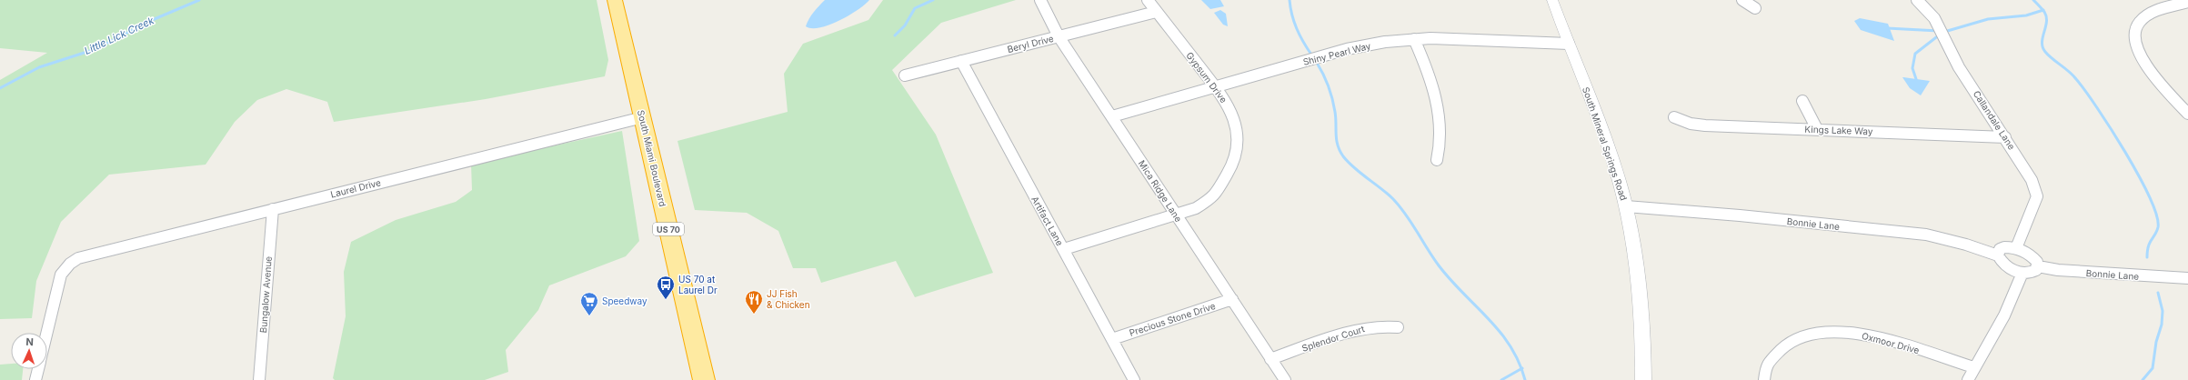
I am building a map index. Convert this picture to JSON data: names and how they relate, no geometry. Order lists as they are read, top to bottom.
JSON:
{
  "streets": {
    "highway": ["South Miami Boulevard", "US 70"],
    "street": [
      "Beryl Drive",
      "Shiny Pearl Way",
      "Gypsum Drive",
      "Callandale Lane",
      "Kings Lake Way",
      "South Mineral Springs Road",
      "Laurel Drive",
      "Mica Ridge Lane",
      "Artifact Lane",
      "Bonnie Lane",
      "Bungalow Avenue",
      "Precious Stone Drive",
      "Splendor Court",
      "Oxmoor Drive"
    ]
  },
  "crossings": [
    ["Beryl Drive", "Gypsum Drive"],
    ["Beryl Drive", "Mica Ridge Lane"],
    ["Beryl Drive", "Artifact Lane"],
    ["Shiny Pearl Way", "Gypsum Drive"],
    ["Shiny Pearl Way", "South Mineral Springs Road"],
    ["Shiny Pearl Way", "Mica Ridge Lane"],
    ["Gypsum Drive", "Mica Ridge Lane"],
    ["Gypsum Drive", "Artifact Lane"],
    ["Callandale Lane", "Kings Lake Way"],
    ["South Mineral Springs Road", "Bonnie Lane"],
    ["South Miami Boulevard", "Laurel Drive"],
    ["Laurel Drive", "Bungalow Avenue"],
    ["Mica Ridge Lane", "Precious Stone Drive"],
    ["Mica Ridge Lane", "Splendor Court"],
    ["Artifact Lane", "Precious Stone Drive"]
  ],
  "water": ["Little Lick Creek"],
  "places": {
    "bus stop": ["US 70 at Laurel Dr"],
    "restaurant": ["JJ Fish & Chicken"],
    "supermarket": ["Speedway"]
  },
  "north": "top"
}
